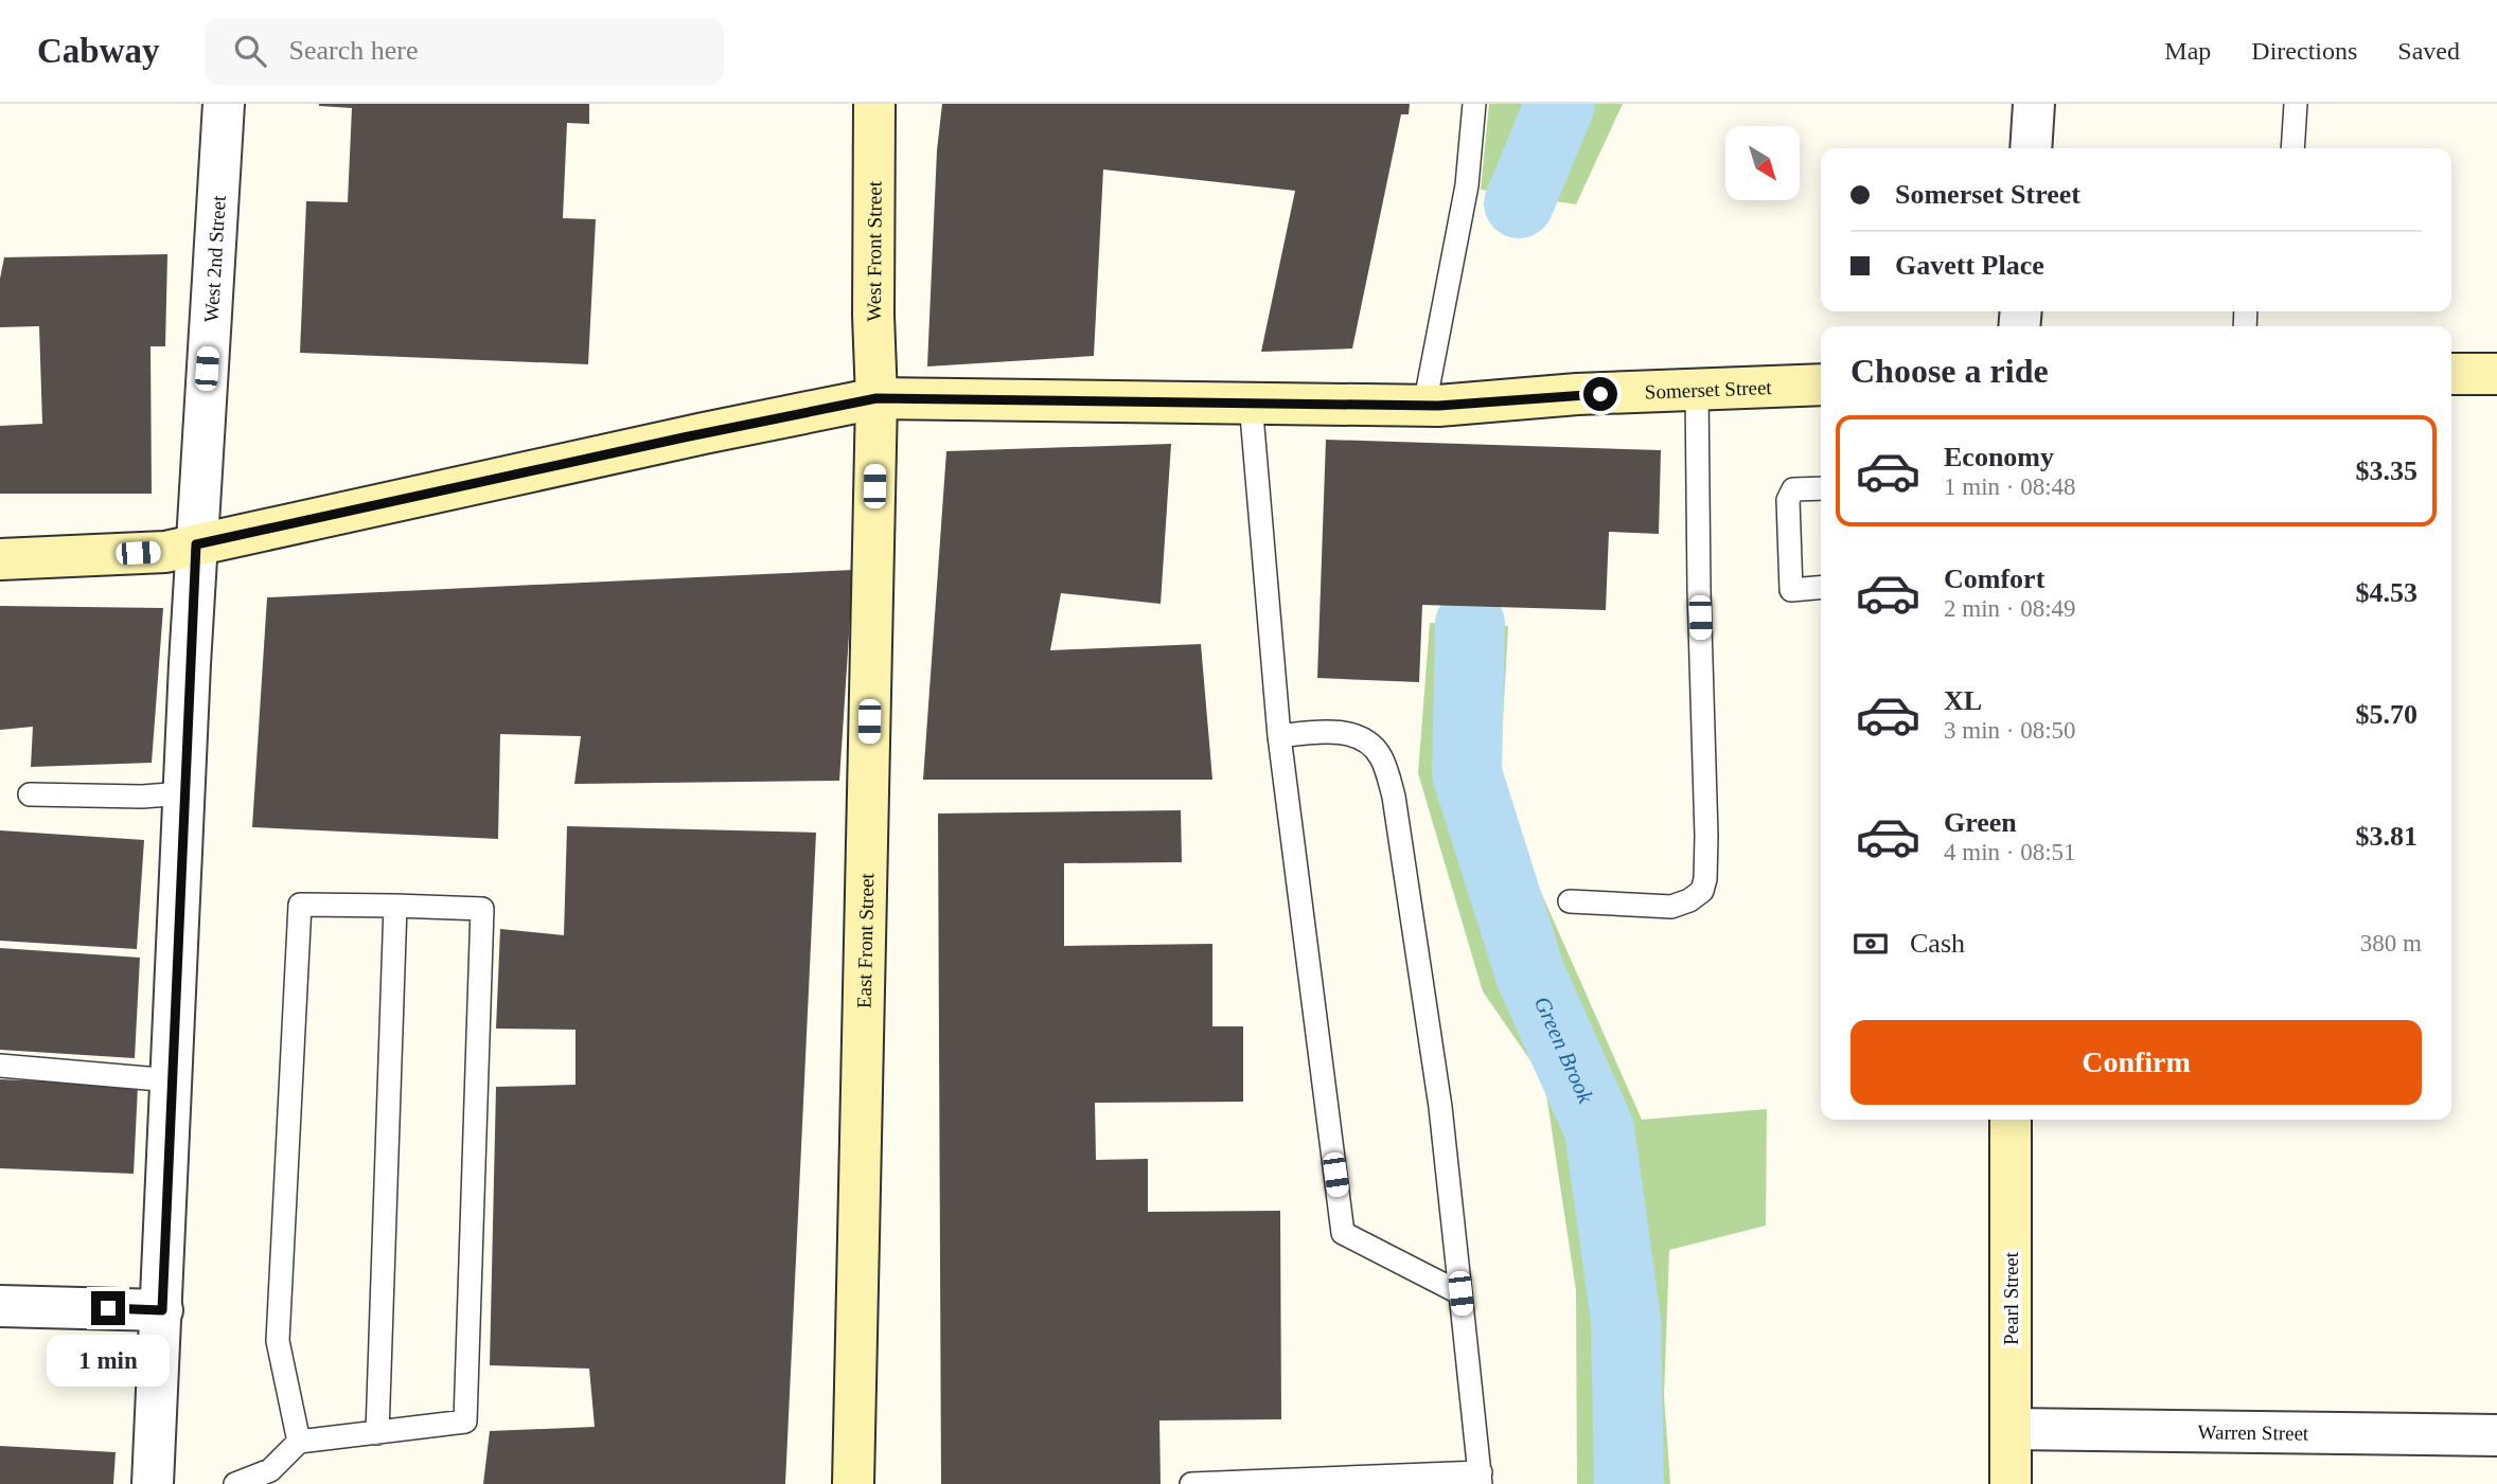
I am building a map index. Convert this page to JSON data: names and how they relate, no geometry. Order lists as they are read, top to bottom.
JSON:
{
  "streets": {
    "main road": [
      "West Front Street",
      "Somerset Street",
      "East Front Street",
      "Pearl Street"
    ],
    "street": ["West 2nd Street", "Warren Street"]
  },
  "crossings": [
    ["West Front Street", "Somerset Street"],
    ["West Front Street", "East Front Street"],
    ["West 2nd Street", "Somerset Street"],
    ["Somerset Street", "East Front Street"],
    ["Pearl Street", "Warren Street"]
  ],
  "water": ["Green Brook"],
  "north": "bottom right",
  "page": {
    "header": "Cabway",
    "search": "Search here",
    "nav": ["Map", "Directions", "Saved"],
    "banner": ["Somerset Street", "Gavett Place"],
    "heading": "Choose a ride",
    "list": [
      {
        "name": "Economy",
        "note": "1 min · 08:48",
        "value": "$3.35"
      },
      {
        "name": "Comfort",
        "note": "2 min · 08:49",
        "value": "$4.53"
      },
      {
        "name": "XL",
        "note": "3 min · 08:50",
        "value": "$5.70"
      },
      {
        "name": "Green",
        "note": "4 min · 08:51",
        "value": "$3.81"
      }
    ],
    "pay": ["Cash", "380 m"],
    "buttons": "Confirm",
    "bubble": "1 min"
  }
}
